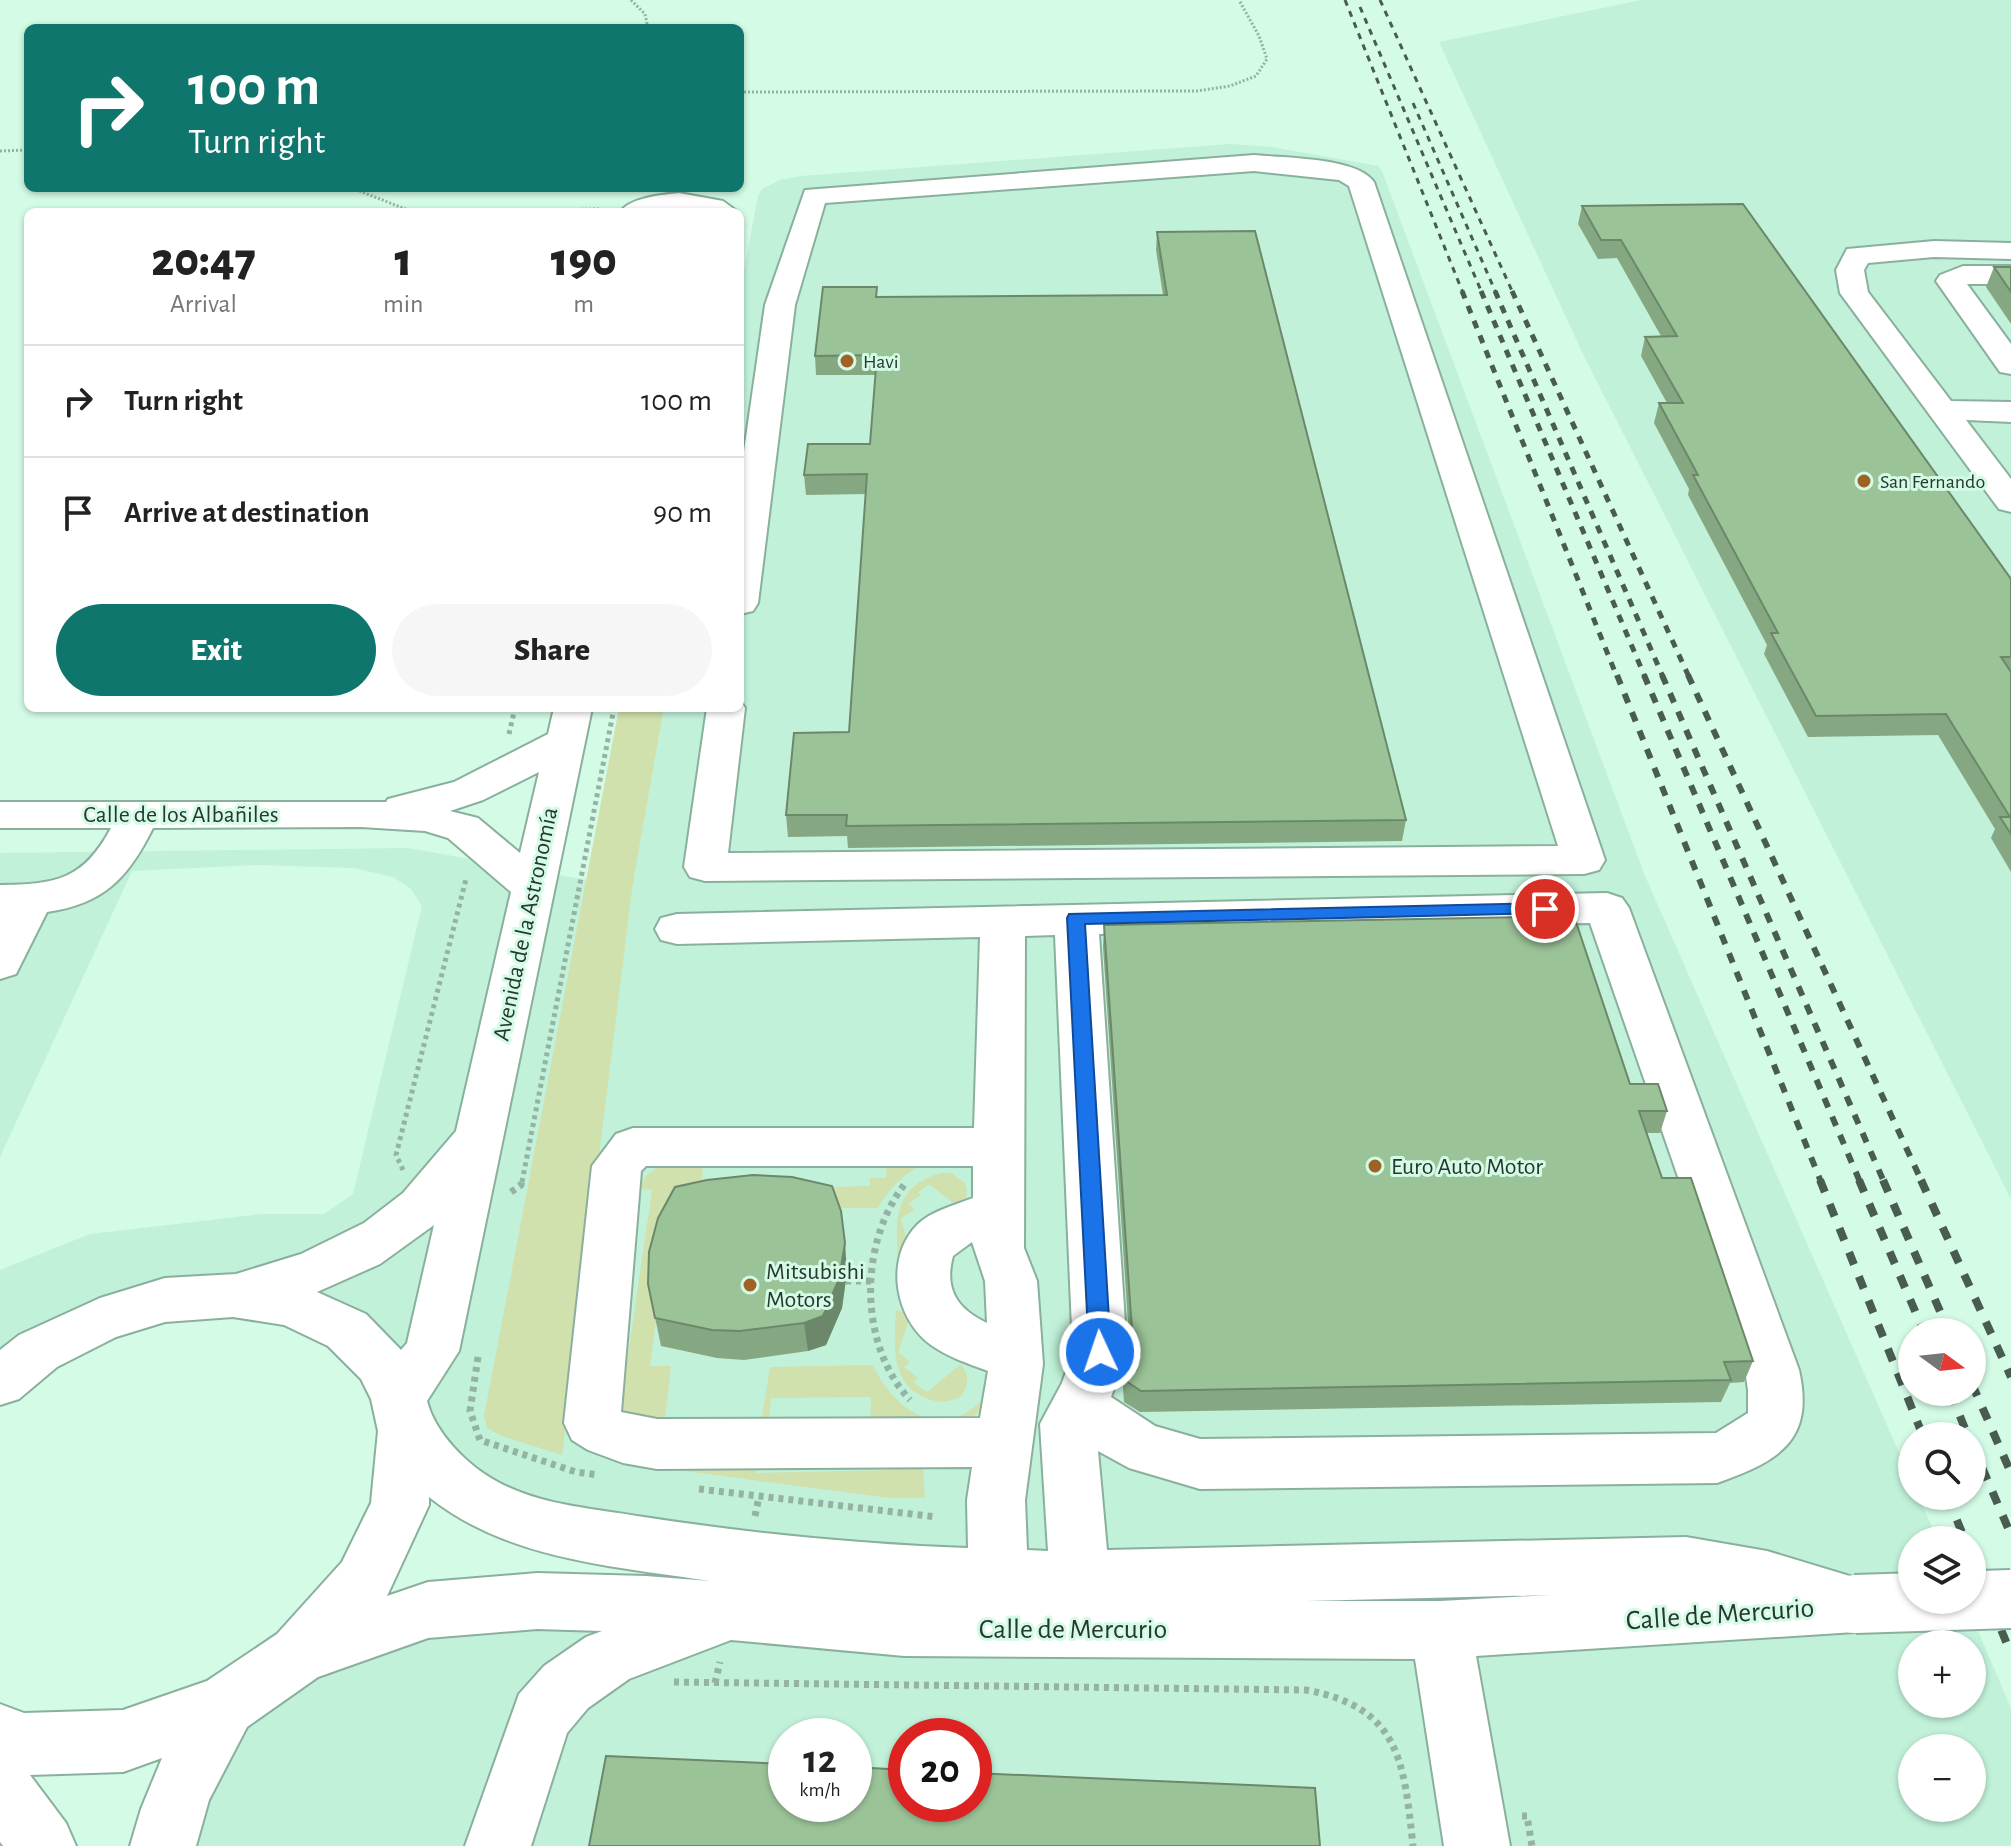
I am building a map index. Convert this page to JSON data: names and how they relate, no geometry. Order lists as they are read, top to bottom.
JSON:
{
  "streets": {
    "street": ["Calle de los Albañiles", "Avenida de la Astronomía", "Calle de Mercurio"]
  },
  "crossings": [
    ["Calle de los Albañiles", "Avenida de la Astronomía"],
    ["Avenida de la Astronomía", "Calle de Mercurio"]
  ],
  "places": [
    "Havi",
    "San Fernando",
    "Euro Auto Motor",
    "Mitsubishi Motors"
  ],
  "north": "right",
  "page": {
    "turn": ["100 m", "Turn right"],
    "eta": [
      "20:47",
      "Arrival",
      "1",
      "min",
      "190",
      "m"
    ],
    "list": [
      {
        "name": "Turn right",
        "value": "100 m"
      },
      {
        "name": "Arrive at destination",
        "value": "90 m"
      }
    ],
    "buttons": ["Exit", "Share"],
    "map_buttons": ["+", "−"],
    "speed": "12 km/h",
    "limit": "20"
  }
}
